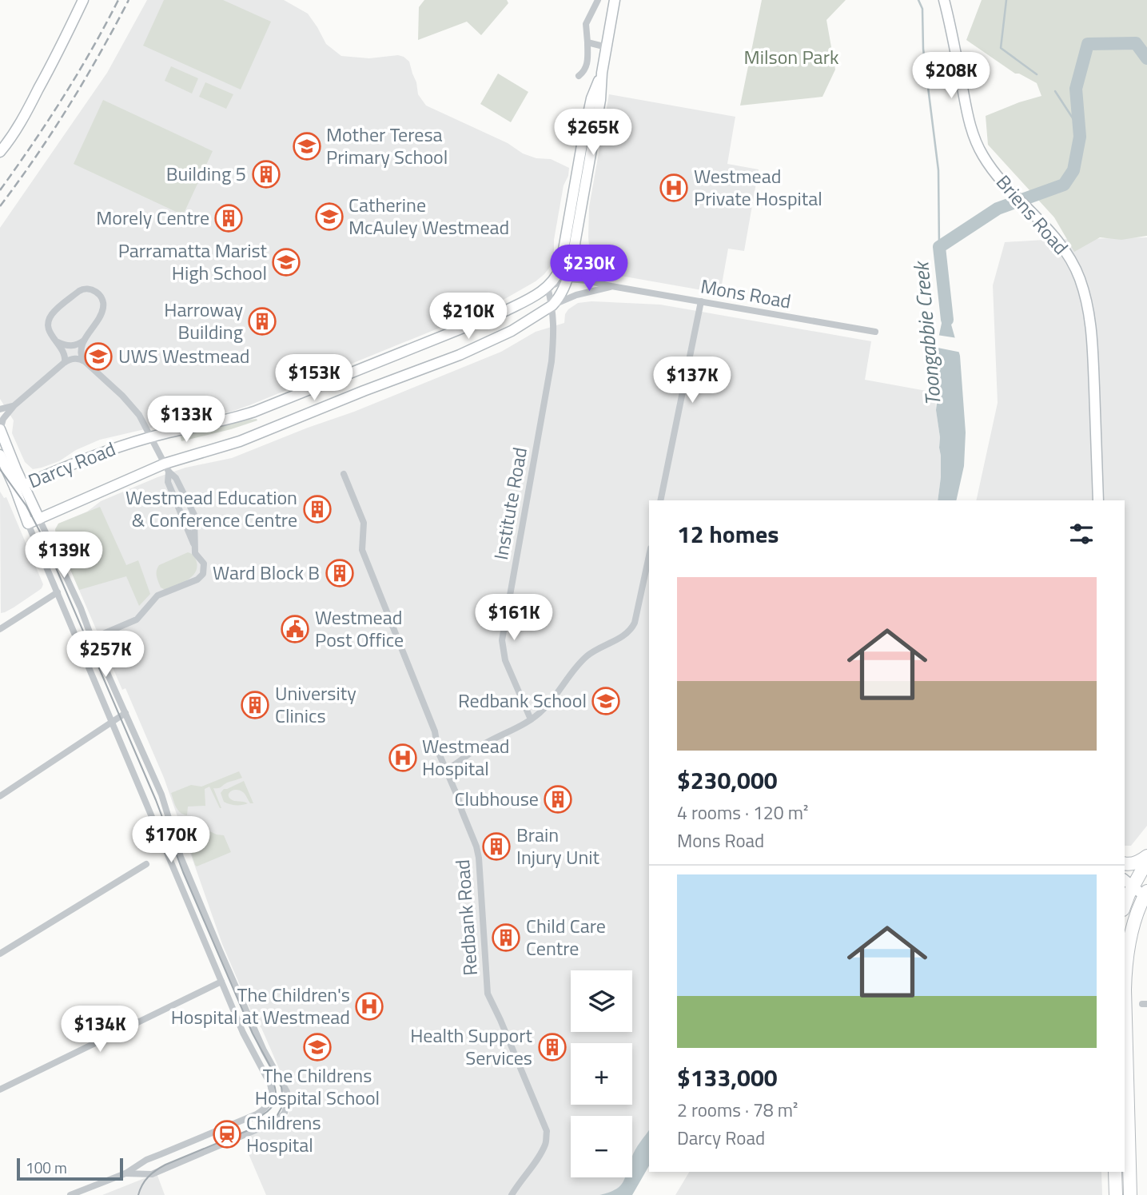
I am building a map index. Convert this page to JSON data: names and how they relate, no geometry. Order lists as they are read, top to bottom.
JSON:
{
  "streets": {
    "street": [
      "Briens Road",
      "Mons Road",
      "Darcy Road",
      "Institute Road",
      "Redbank Road"
    ]
  },
  "crossings": [
    ["Mons Road", "Darcy Road"],
    ["Mons Road", "Institute Road"],
    ["Darcy Road", "Institute Road"]
  ],
  "water": ["Toongabbie Creek"],
  "parks": ["Milson Park"],
  "places": {
    "school or university": [
      "Mother Teresa Primary School",
      "Catherine McAuley Westmead",
      "Parramatta Marist High School",
      "UWS Westmead",
      "Redbank School",
      "The Childrens Hospital School"
    ],
    "building": [
      "Building 5",
      "Morely Centre",
      "Harroway Building",
      "Westmead Education & Conference Centre",
      "Ward Block B",
      "University Clinics",
      "Clubhouse",
      "Brain Injury Unit",
      "Child Care Centre",
      "Health Support Services"
    ],
    "hospital": ["Westmead Private Hospital", "Westmead Hospital", "The Children's Hospital at Westmead"],
    "public building": ["Westmead Post Office"],
    "station": ["Childrens Hospital"]
  },
  "scale_bar": "100 m",
  "page": {
    "price": [
      "$208K",
      "$265K",
      "$230K",
      "$210K",
      "$153K",
      "$137K",
      "$133K",
      "$139K",
      "$161K",
      "$257K",
      "$170K",
      "$134K"
    ],
    "heading": "12 homes",
    "list": [
      {
        "name": "$230,000",
        "note": "4 rooms · 120 m² · Mons Road"
      },
      {
        "name": "$133,000",
        "note": "2 rooms · 78 m² · Darcy Road"
      }
    ],
    "map_buttons": ["+", "−"],
    "scale": "100 m"
  }
}
